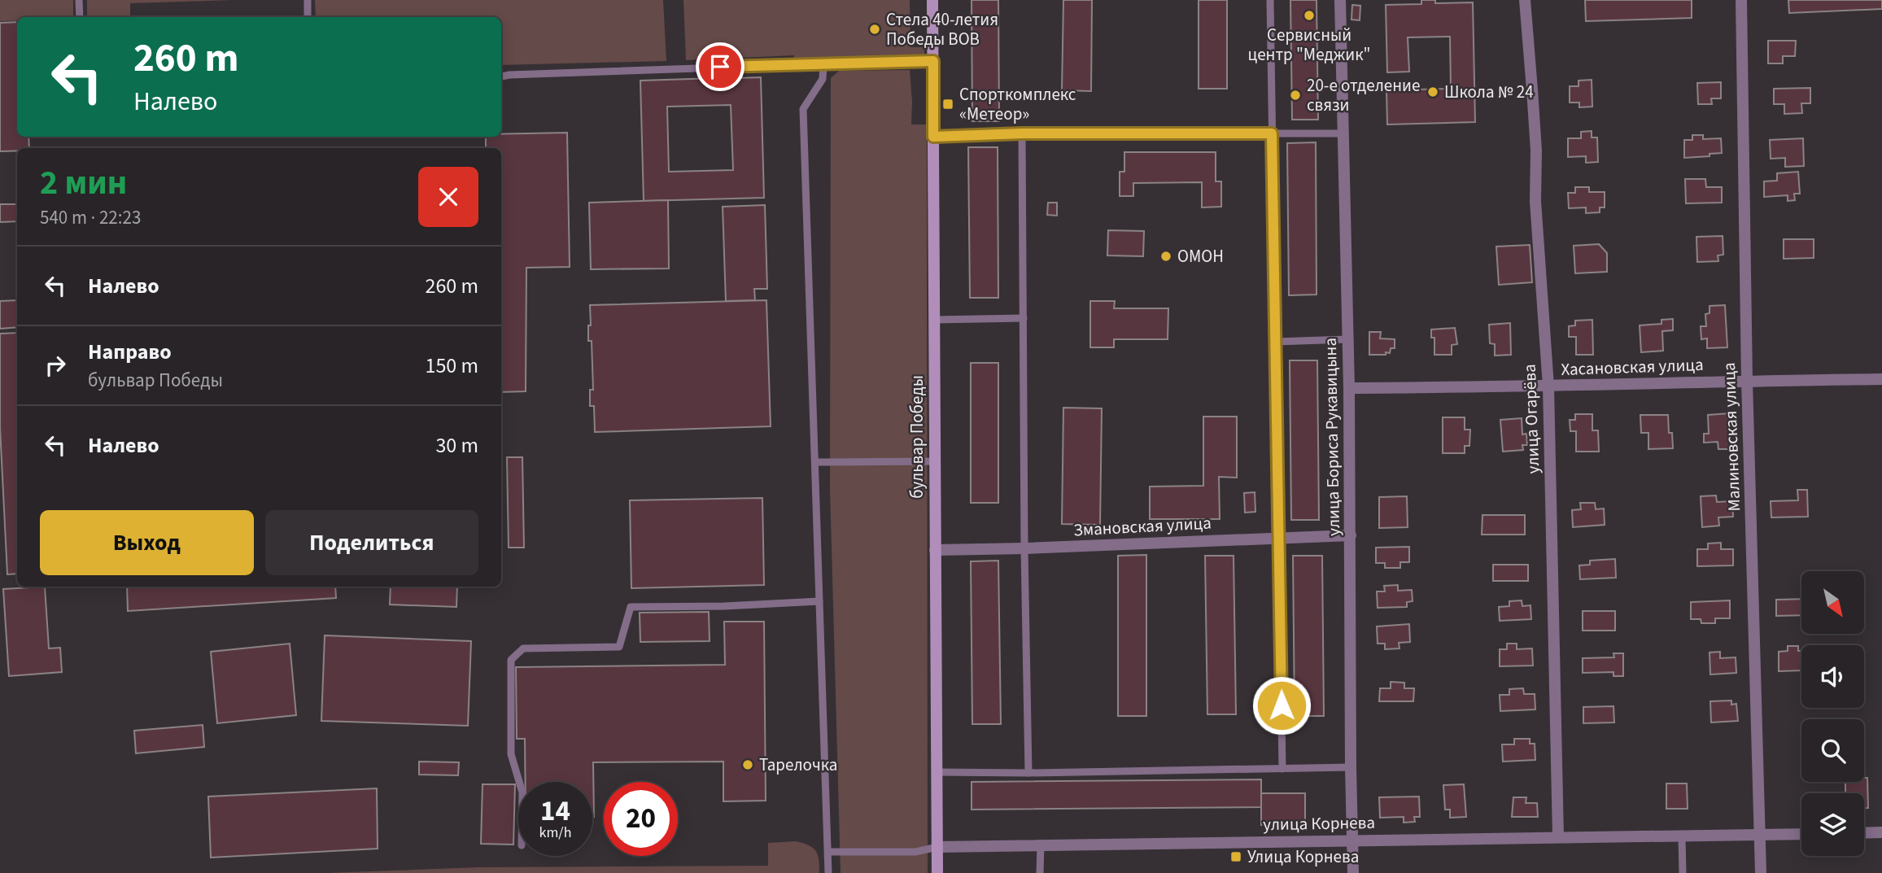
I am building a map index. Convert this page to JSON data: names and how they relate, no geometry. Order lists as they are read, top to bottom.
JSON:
{
  "streets": {
    "street": [
      "Хасановская улица",
      "улица Огарёва",
      "бульвар Победы",
      "улица Бориса Рукавицына",
      "Малиновская улица",
      "Змановская улица",
      "улица Корнева"
    ]
  },
  "crossings": [
    ["Хасановская улица", "улица Огарёва"],
    ["Хасановская улица", "улица Бориса Рукавицына"],
    ["Хасановская улица", "Малиновская улица"],
    ["улица Огарёва", "улица Корнева"],
    ["бульвар Победы", "Змановская улица"],
    ["бульвар Победы", "улица Корнева"],
    ["улица Бориса Рукавицына", "Змановская улица"],
    ["улица Бориса Рукавицына", "улица Корнева"],
    ["Малиновская улица", "улица Корнева"]
  ],
  "places": {
    "other": [
      "Сервисный центр \"Меджик\"",
      "Стела 40-летия Победы ВОВ",
      "Школа № 24",
      "20-е отделение связи",
      "ОМОН",
      "Тарелочка"
    ],
    "transit": ["Спорткомплекс «Метеор»", "Улица Корнева"]
  },
  "north": "bottom right",
  "page": {
    "turn": ["260 m", "Налево"],
    "heading": ["2 мин", "540 m · 22:23"],
    "list": [
      {
        "name": "Налево",
        "value": "260 m"
      },
      {
        "name": "Направо",
        "note": "бульвар Победы",
        "value": "150 m"
      },
      {
        "name": "Налево",
        "value": "30 m"
      }
    ],
    "buttons": ["Выход", "Поделиться"],
    "speed": "14 km/h",
    "limit": "20"
  }
}
